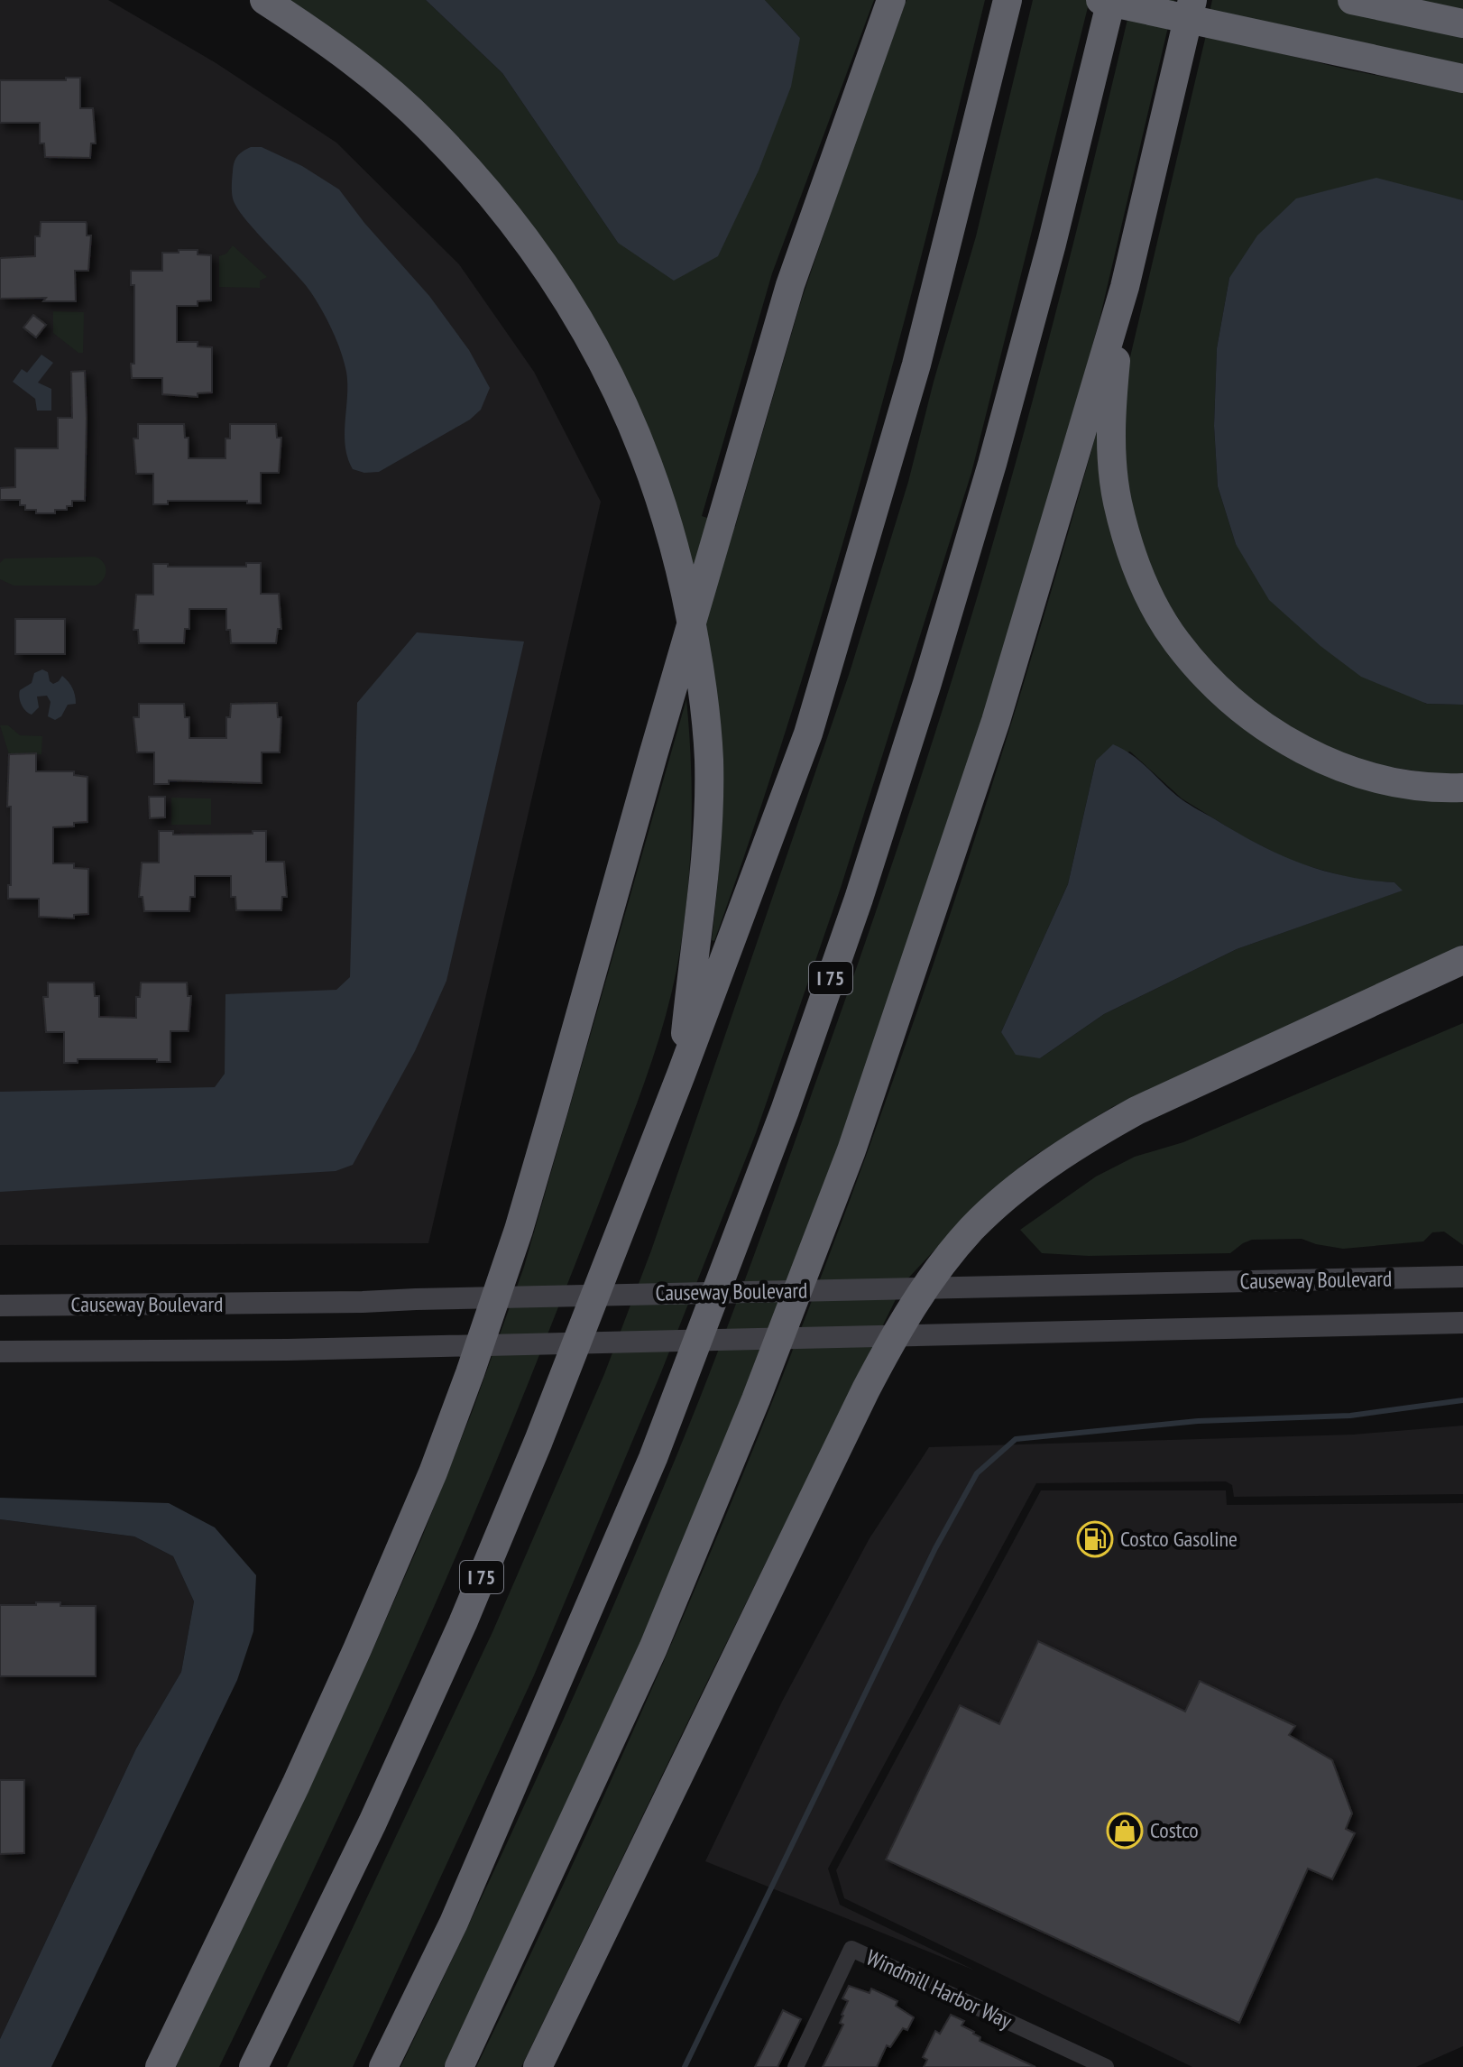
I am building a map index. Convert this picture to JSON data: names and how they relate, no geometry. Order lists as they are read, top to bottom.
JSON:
{
  "streets": {
    "highway": ["I 75"],
    "main road": ["Causeway Boulevard"],
    "street": ["Windmill Harbor Way"]
  },
  "places": {
    "fuel station": ["Costco Gasoline"],
    "shop": ["Costco"]
  }
}
